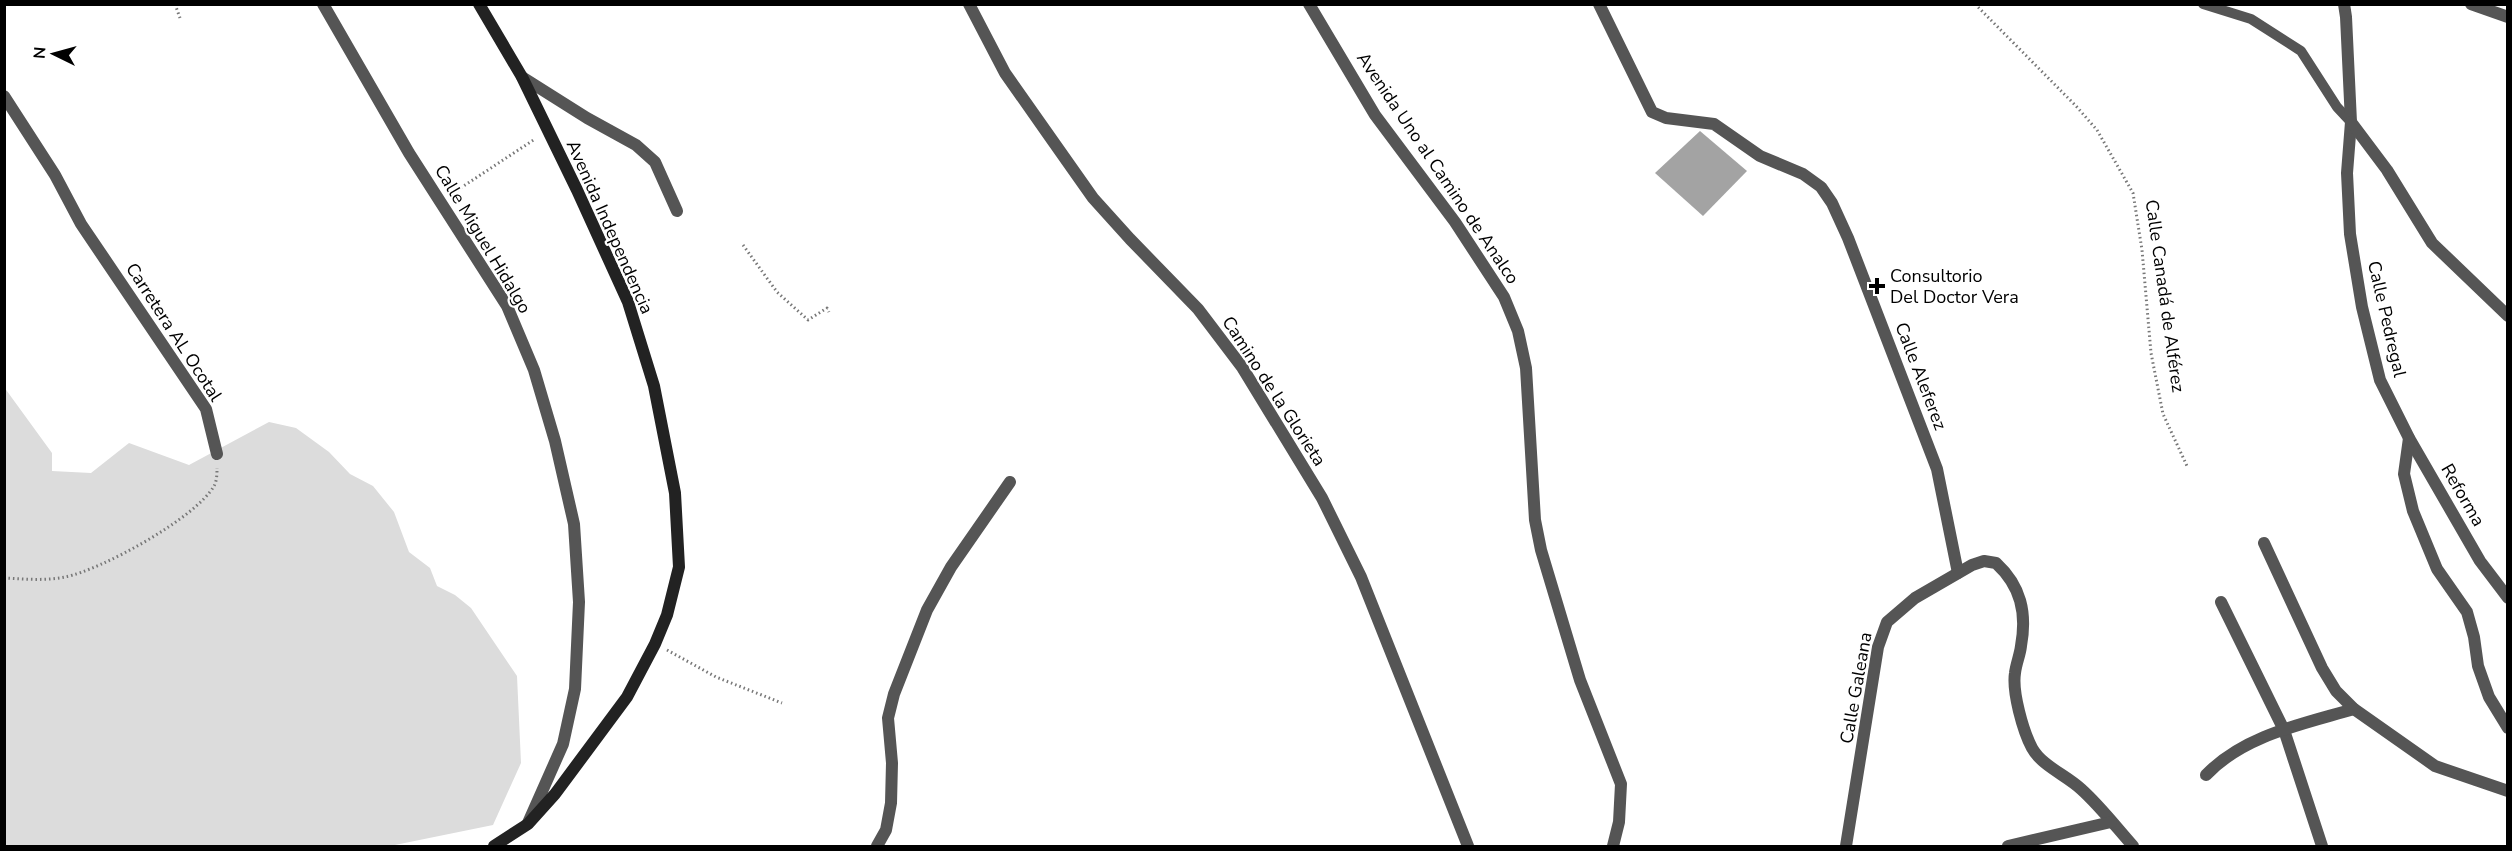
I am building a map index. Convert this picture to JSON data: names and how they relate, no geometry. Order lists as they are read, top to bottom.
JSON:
{
  "streets": {
    "street": [
      "Avenida Uno al Camino de Analco",
      "Avenida Independencia",
      "Calle Miguel Hidalgo",
      "Calle Pedregal",
      "Carretera AL Ocotal",
      "Calle Aleferez",
      "Camino de la Glorieta",
      "Reforma",
      "Calle Galeana"
    ],
    "path": ["Calle Canadá de Alférez"]
  },
  "crossings": [
    ["Avenida Independencia", "Calle Miguel Hidalgo"],
    ["Calle Pedregal", "Reforma"],
    ["Calle Aleferez", "Calle Galeana"]
  ],
  "places": {
    "health": ["Consultorio Del Doctor Vera"]
  },
  "north": "left"
}
